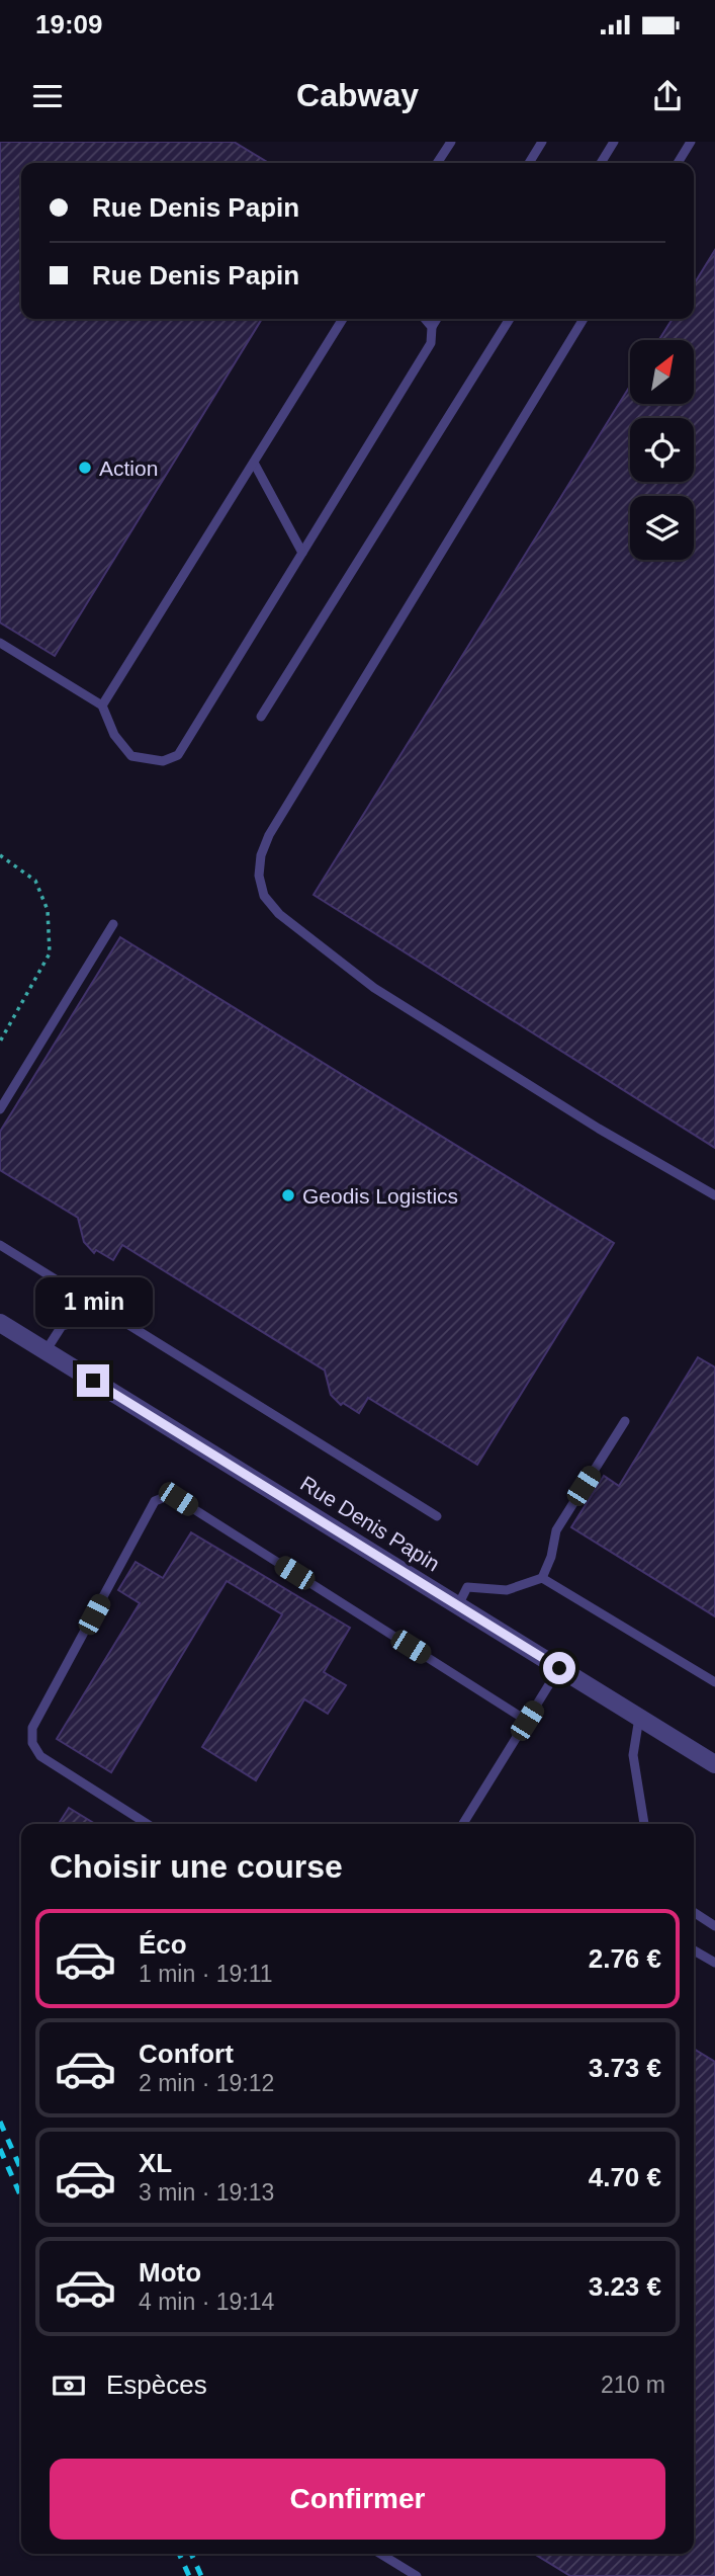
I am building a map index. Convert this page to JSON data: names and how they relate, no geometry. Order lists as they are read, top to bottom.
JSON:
{
  "streets": {
    "street": ["Rue Denis Papin"]
  },
  "places": ["Action", "Geodis Logistics"],
  "north": "top right",
  "page": {
    "status": "19:09",
    "header": "Cabway",
    "banner": ["Rue Denis Papin", "Rue Denis Papin"],
    "bubble": "1 min",
    "heading": "Choisir une course",
    "list": [
      {
        "name": "Éco",
        "note": "1 min · 19:11",
        "value": "2.76 €"
      },
      {
        "name": "Confort",
        "note": "2 min · 19:12",
        "value": "3.73 €"
      },
      {
        "name": "XL",
        "note": "3 min · 19:13",
        "value": "4.70 €"
      },
      {
        "name": "Moto",
        "note": "4 min · 19:14",
        "value": "3.23 €"
      }
    ],
    "pay": ["Espèces", "210 m"],
    "buttons": "Confirmer"
  }
}
